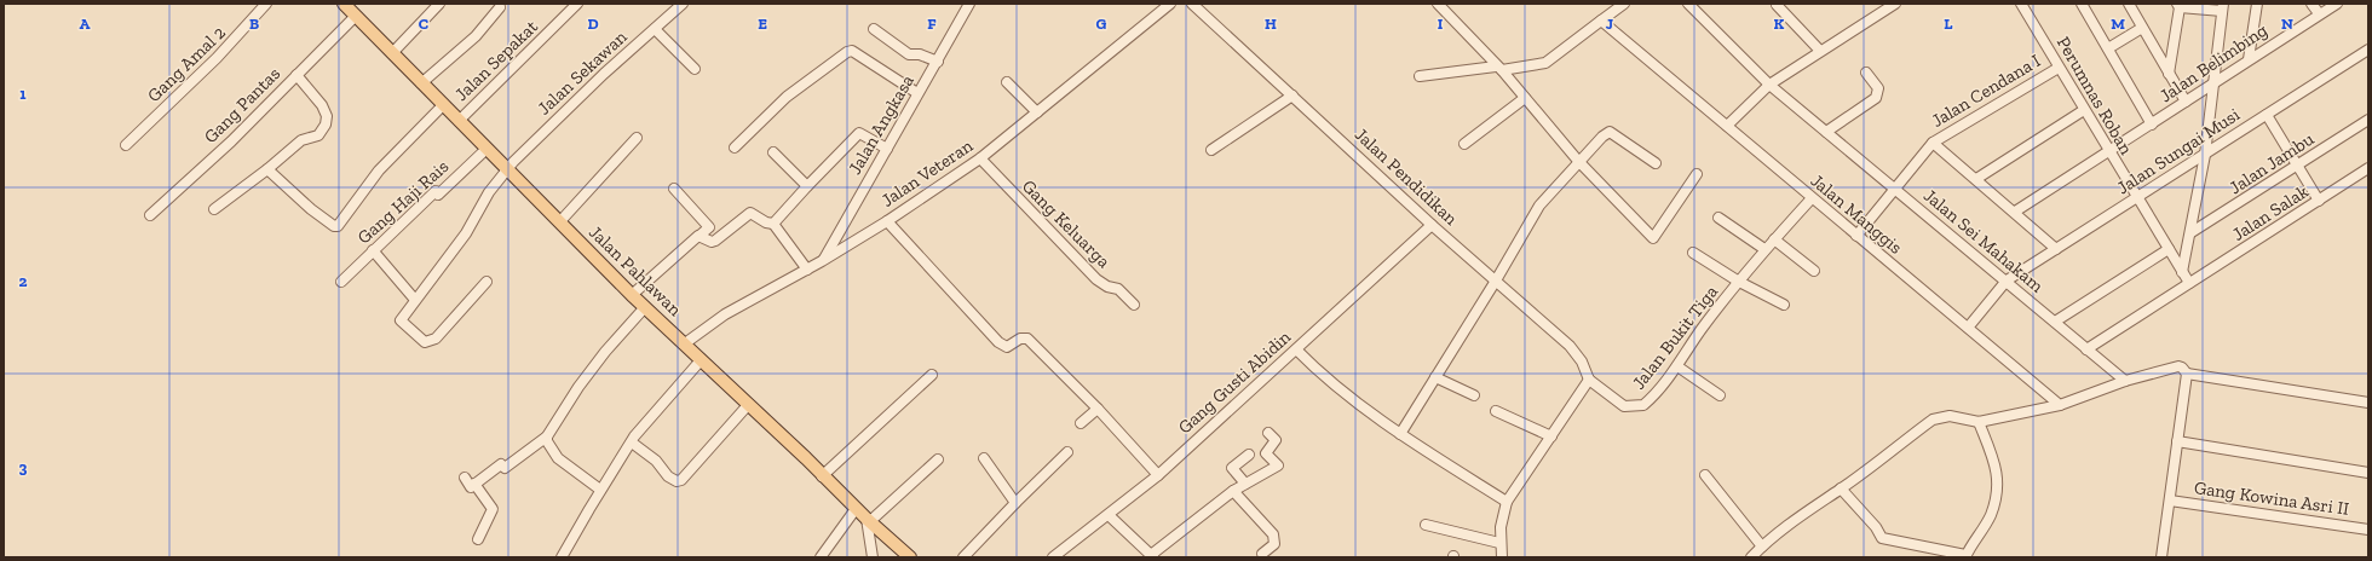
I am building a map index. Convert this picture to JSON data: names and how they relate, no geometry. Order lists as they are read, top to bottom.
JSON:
{
  "streets": {
    "main road": ["Jalan Pahlawan"],
    "street": [
      "Jalan Sepakat",
      "Jalan Belimbing",
      "Gang Amal 2",
      "Jalan Sekawan",
      "Jalan Cendana I",
      "Perumnas Roban",
      "Gang Pantas",
      "Jalan Angkasa",
      "Jalan Sungai Musi",
      "Jalan Jambu",
      "Jalan Veteran",
      "Jalan Pendidikan",
      "Gang Haji Rais",
      "Jalan Salak",
      "Jalan Manggis",
      "Gang Keluarga",
      "Jalan Sei Mahakam",
      "Jalan Bukit Tiga",
      "Gang Gusti Abidin",
      "Gang Kowina Asri II"
    ]
  },
  "crossings": [
    ["Jalan Sepakat", "Jalan Pahlawan"],
    ["Jalan Belimbing", "Perumnas Roban"],
    ["Jalan Sekawan", "Jalan Pahlawan"],
    ["Jalan Cendana I", "Perumnas Roban"],
    ["Jalan Cendana I", "Jalan Manggis"],
    ["Jalan Cendana I", "Jalan Sei Mahakam"],
    ["Perumnas Roban", "Jalan Sungai Musi"],
    ["Perumnas Roban", "Jalan Salak"],
    ["Gang Pantas", "Jalan Pahlawan"],
    ["Jalan Angkasa", "Jalan Veteran"],
    ["Jalan Sungai Musi", "Jalan Manggis"],
    ["Jalan Sungai Musi", "Jalan Sei Mahakam"],
    ["Jalan Veteran", "Gang Keluarga"],
    ["Jalan Veteran", "Jalan Pahlawan"],
    ["Jalan Pendidikan", "Jalan Bukit Tiga"],
    ["Jalan Pendidikan", "Gang Gusti Abidin"],
    ["Gang Haji Rais", "Jalan Pahlawan"],
    ["Jalan Salak", "Jalan Sei Mahakam"],
    ["Jalan Manggis", "Jalan Bukit Tiga"]
  ],
  "grid": {
    "columns": [
      "A",
      "B",
      "C",
      "D",
      "E",
      "F",
      "G",
      "H",
      "I",
      "J",
      "K",
      "L",
      "M",
      "N"
    ],
    "rows": ["1", "2", "3"]
  }
}
